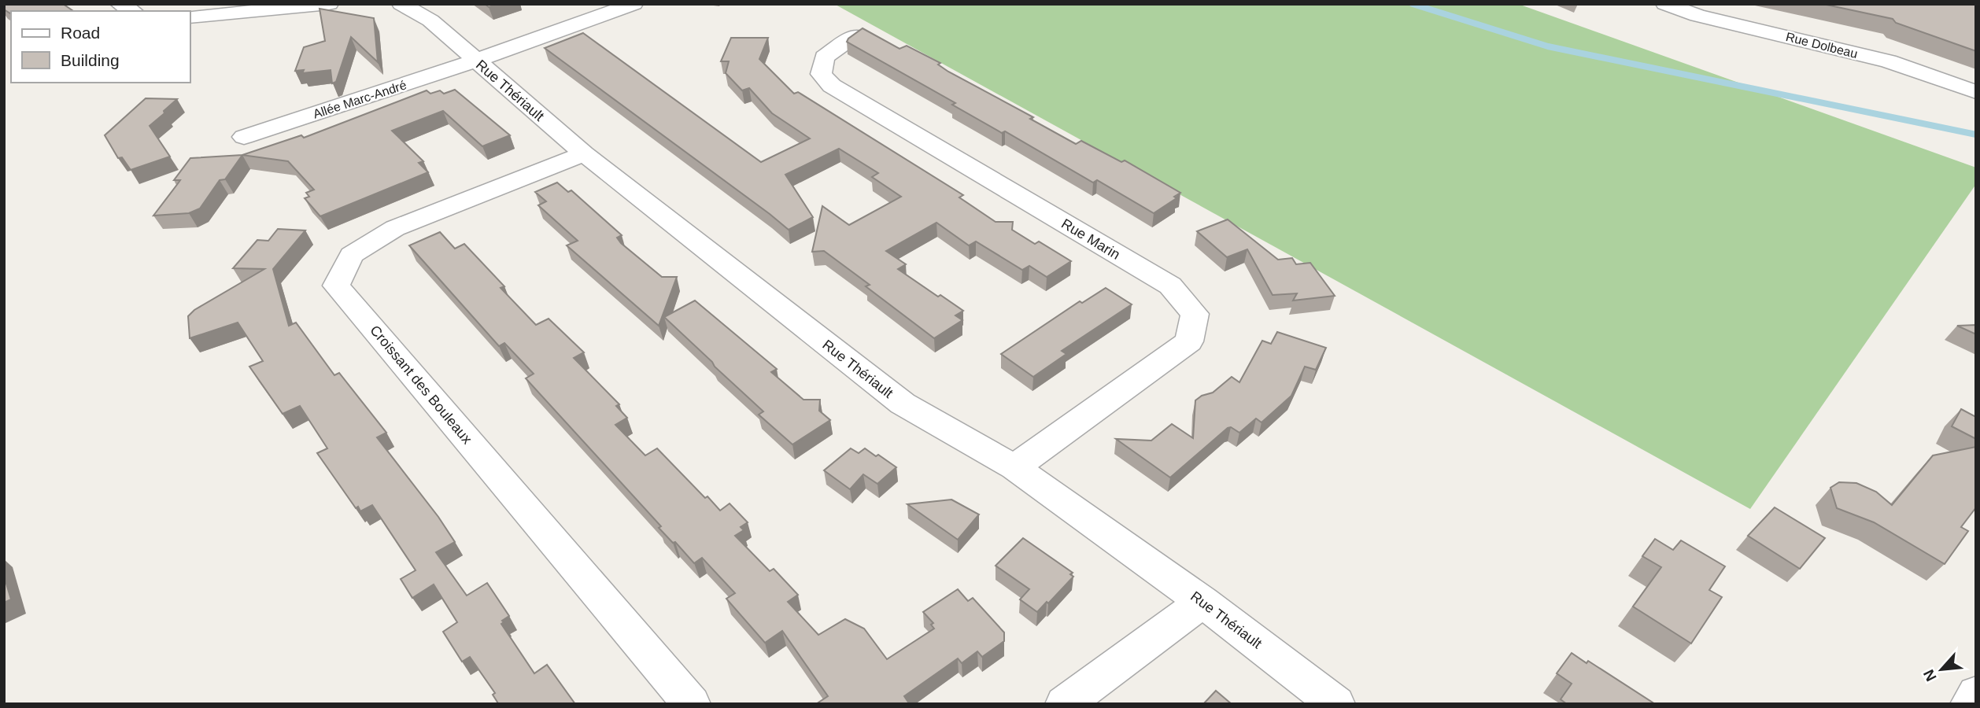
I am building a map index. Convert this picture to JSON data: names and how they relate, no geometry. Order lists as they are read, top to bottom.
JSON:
{
  "streets": {
    "street": [
      "Rue Dolbeau",
      "Rue Thériault",
      "Allée Marc-André",
      "Rue Marin",
      "Croissant des Bouleaux"
    ]
  },
  "crossings": [
    ["Rue Thériault", "Allée Marc-André"],
    ["Rue Thériault", "Rue Marin"],
    ["Rue Thériault", "Croissant des Bouleaux"]
  ],
  "legend": ["Road", "Building"],
  "north": "bottom left"
}
